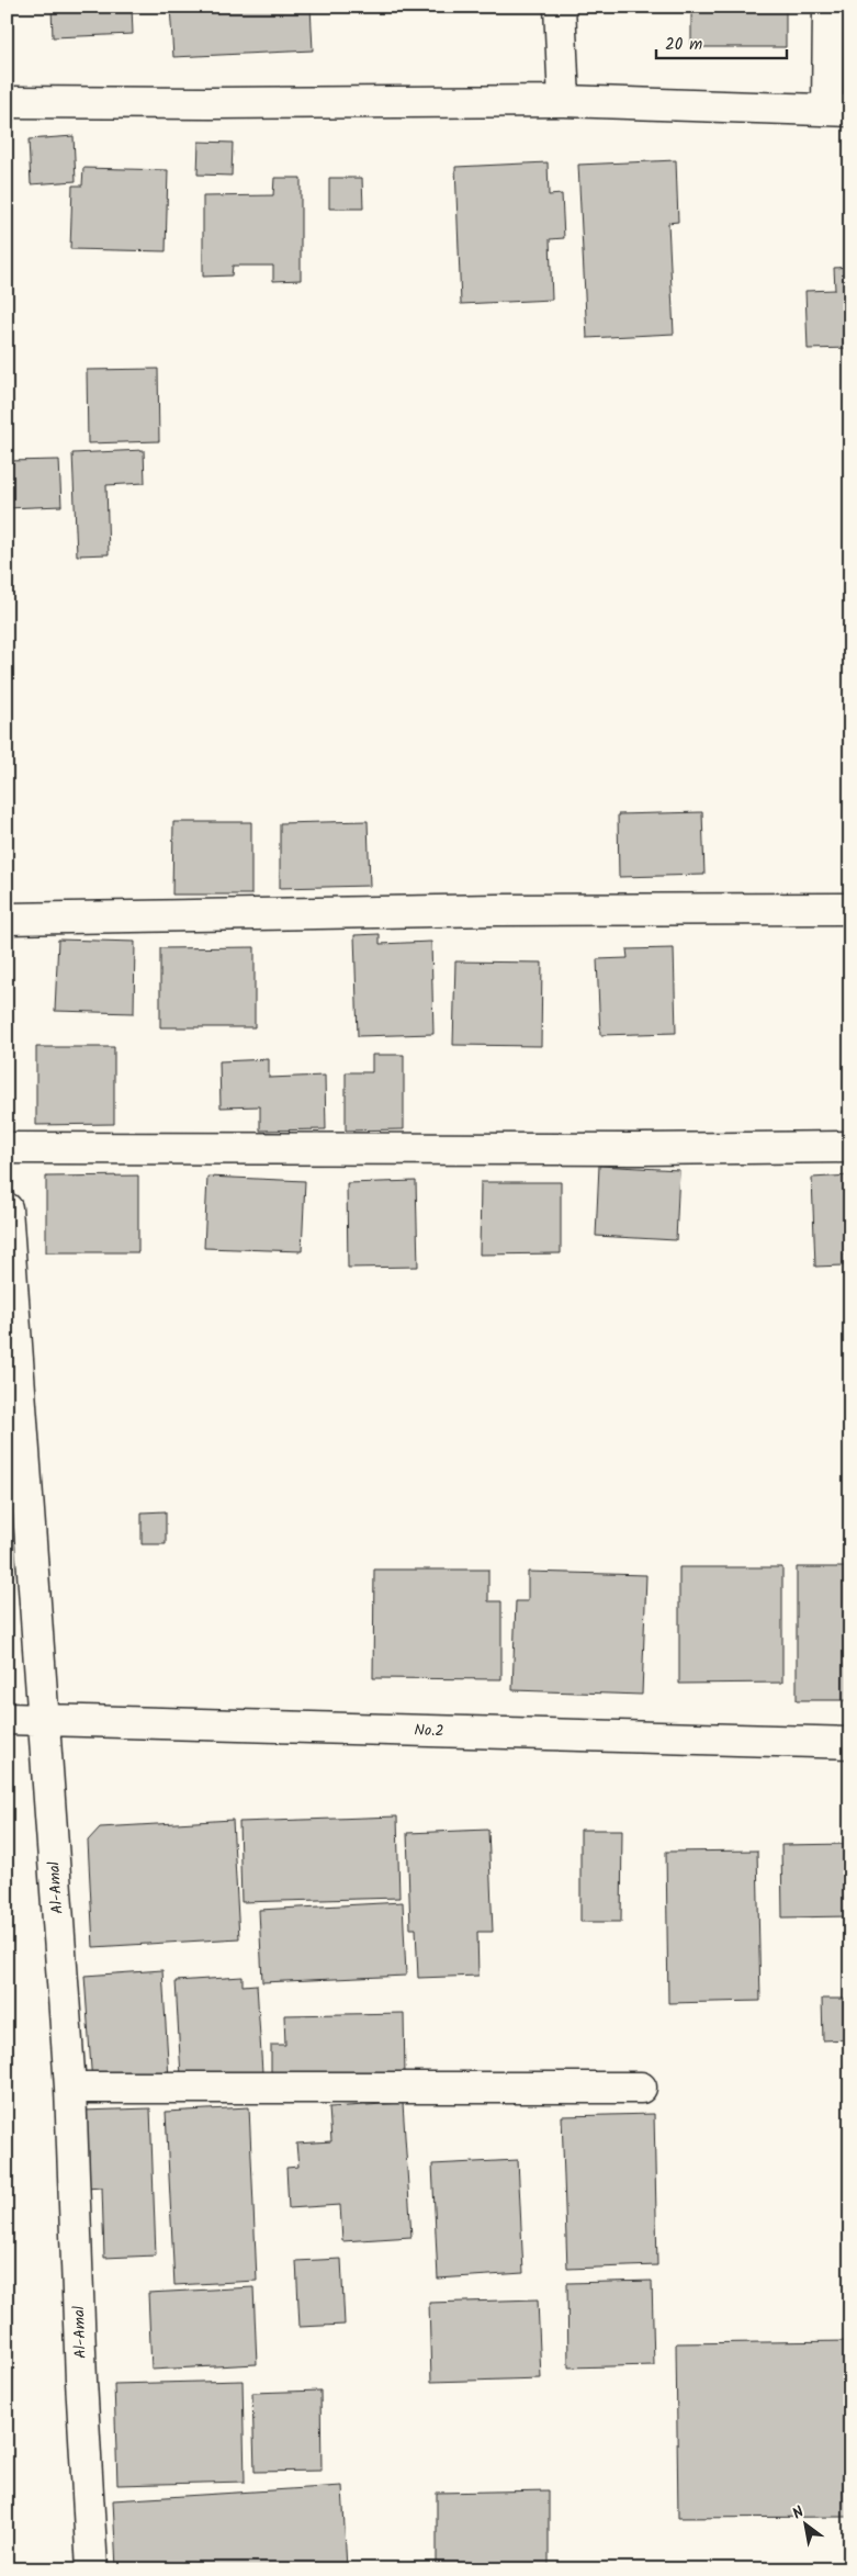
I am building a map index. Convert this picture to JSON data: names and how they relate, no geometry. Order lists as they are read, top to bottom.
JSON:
{
  "streets": {
    "street": ["No.2", "Al-Amal"]
  },
  "crossings": [
    ["No.2", "Al-Amal"]
  ],
  "scale_bar": "20 m",
  "north": "top left"
}
